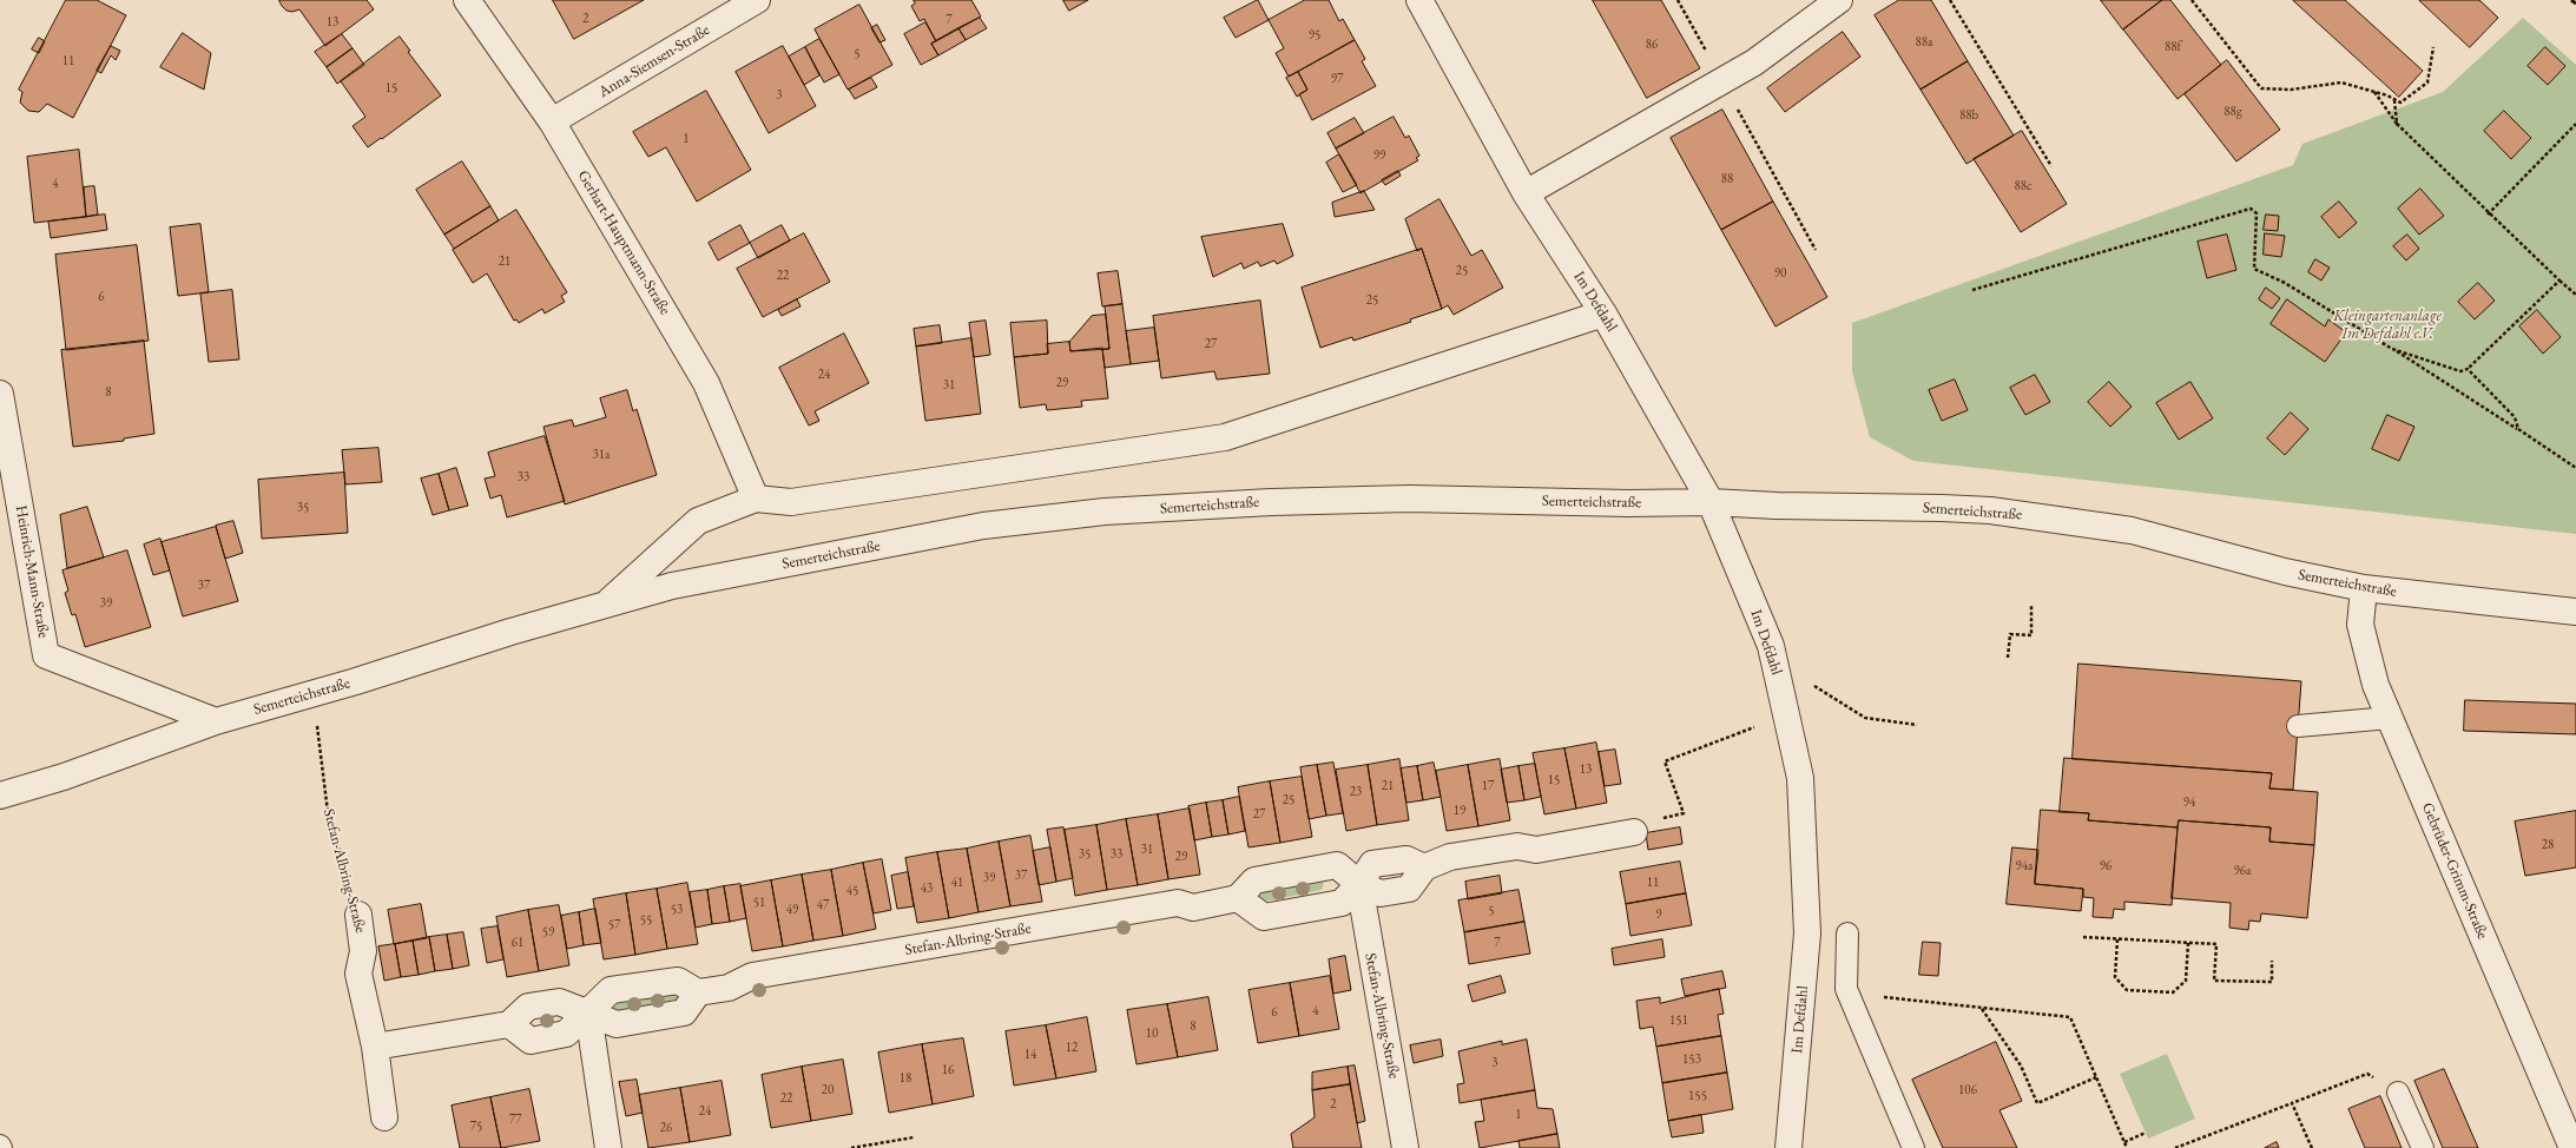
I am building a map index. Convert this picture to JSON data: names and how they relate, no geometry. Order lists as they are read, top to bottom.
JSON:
{
  "streets": {
    "street": [
      "Anna-Siemsen-Straße",
      "Gerhart-Hauptmann-Straße",
      "Im Defdahl",
      "Semerteichstraße",
      "Heinrich-Mann-Straße",
      "Stefan-Albring-Straße",
      "Gebrüder-Grimm-Straße"
    ]
  },
  "crossings": [
    ["Anna-Siemsen-Straße", "Gerhart-Hauptmann-Straße"],
    ["Gerhart-Hauptmann-Straße", "Semerteichstraße"],
    ["Im Defdahl", "Semerteichstraße"],
    ["Semerteichstraße", "Heinrich-Mann-Straße"],
    ["Semerteichstraße", "Stefan-Albring-Straße"],
    ["Semerteichstraße", "Gebrüder-Grimm-Straße"]
  ],
  "parks": ["Kleingartenanlage Im Defdahl e.V."],
  "house_numbers": [
    "2",
    "7",
    "13",
    "95",
    "88a",
    "86",
    "88f",
    "5",
    "11",
    "97",
    "15",
    "3",
    "88g",
    "88b",
    "1",
    "99",
    "88",
    "4",
    "88c",
    "21",
    "25",
    "90",
    "22",
    "6",
    "25",
    "27",
    "24",
    "29",
    "31",
    "8",
    "31a",
    "33",
    "35",
    "37",
    "39",
    "13",
    "15",
    "21",
    "17",
    "23",
    "25",
    "94",
    "19",
    "27",
    "28",
    "31",
    "35",
    "33",
    "29",
    "94a",
    "96",
    "96a",
    "37",
    "39",
    "41",
    "11",
    "43",
    "45",
    "51",
    "47",
    "53",
    "49",
    "5",
    "9",
    "55",
    "57",
    "59",
    "61",
    "7",
    "4",
    "6",
    "151",
    "8",
    "10",
    "12",
    "14",
    "153",
    "3",
    "16",
    "18",
    "20",
    "106",
    "155",
    "22",
    "2",
    "24",
    "1",
    "77",
    "75",
    "26"
  ]
}
